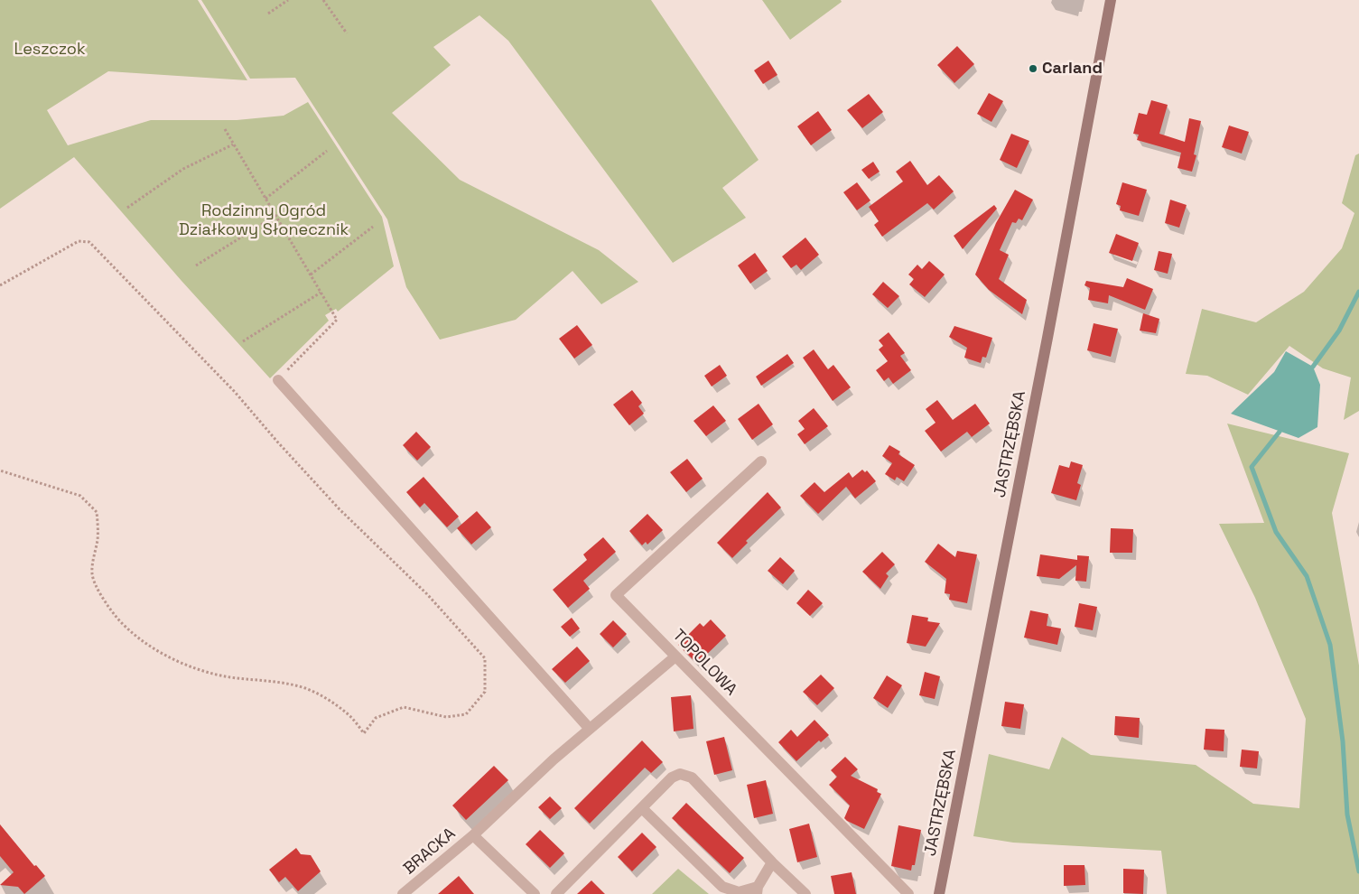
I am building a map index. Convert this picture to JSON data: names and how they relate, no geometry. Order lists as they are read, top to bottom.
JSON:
{
  "streets": {
    "main road": ["JASTRZĘBSKA"],
    "street": ["TOPOLOWA", "BRACKA"]
  },
  "parks": ["Leszczok", "Rodzinny Ogród Działkowy Słonecznik"],
  "places": ["Carland"]
}
